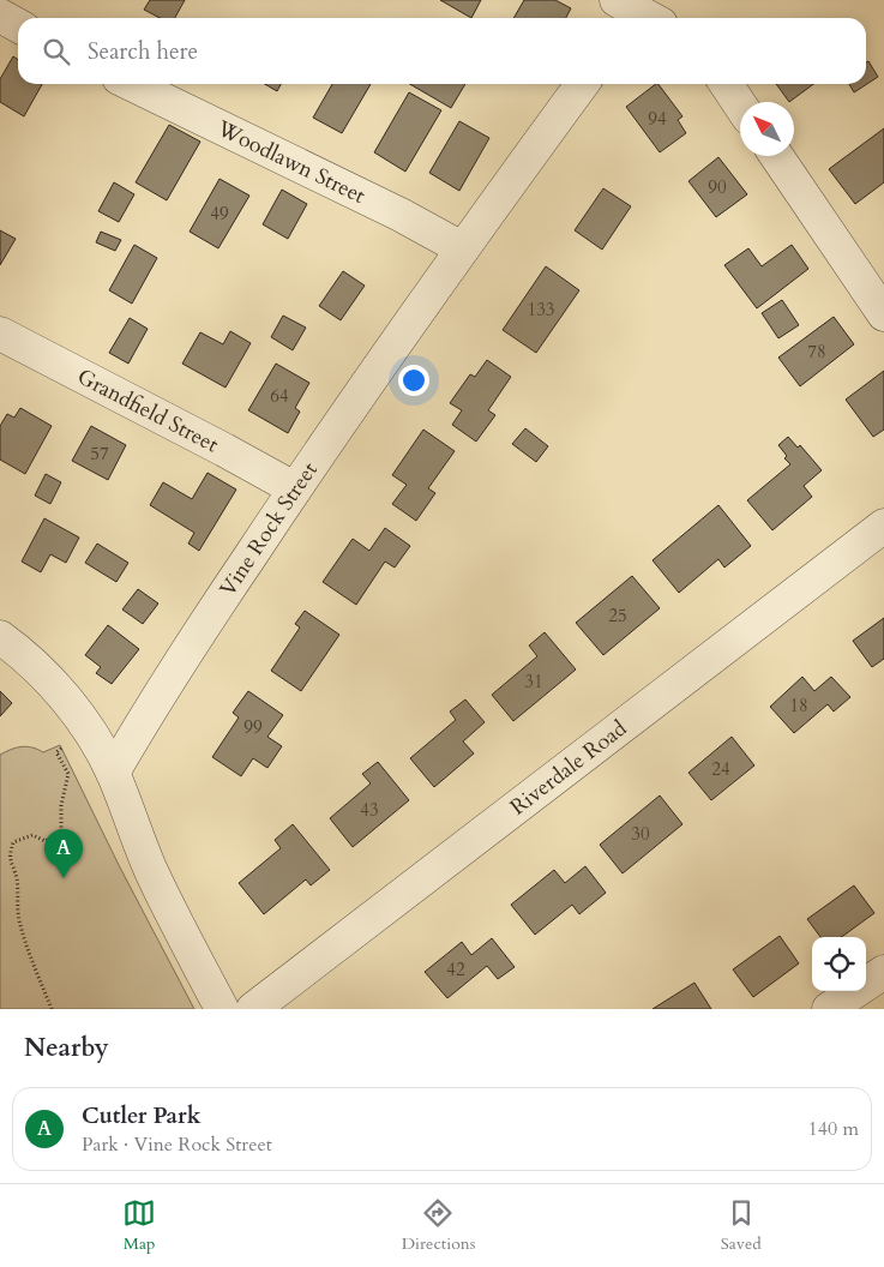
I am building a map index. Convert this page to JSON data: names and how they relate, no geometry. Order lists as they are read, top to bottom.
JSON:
{
  "streets": {
    "street": [
      "Woodlawn Street",
      "Grandfield Street",
      "Vine Rock Street",
      "Riverdale Road"
    ]
  },
  "crossings": [
    ["Woodlawn Street", "Vine Rock Street"],
    ["Grandfield Street", "Vine Rock Street"]
  ],
  "house_numbers": [
    "94",
    "90",
    "49",
    "133",
    "78",
    "64",
    "57",
    "25",
    "31",
    "18",
    "99",
    "24",
    "43",
    "30",
    "42"
  ],
  "north": "top left",
  "page": {
    "search": "Search here",
    "pins": "A",
    "heading": "Nearby",
    "list": [
      {
        "mark": "A",
        "name": "Cutler Park",
        "note": "Park · Vine Rock Street",
        "value": "140 m"
      }
    ],
    "nav": ["Map", "Directions", "Saved"]
  }
}
